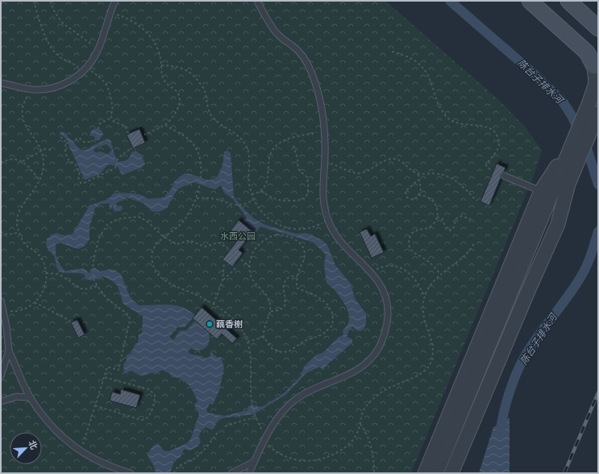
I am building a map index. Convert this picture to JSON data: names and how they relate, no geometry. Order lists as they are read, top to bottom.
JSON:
{
  "water": ["陈台子排水河"],
  "parks": ["水西公园"],
  "places": ["藕香榭"],
  "north": "top right"
}
